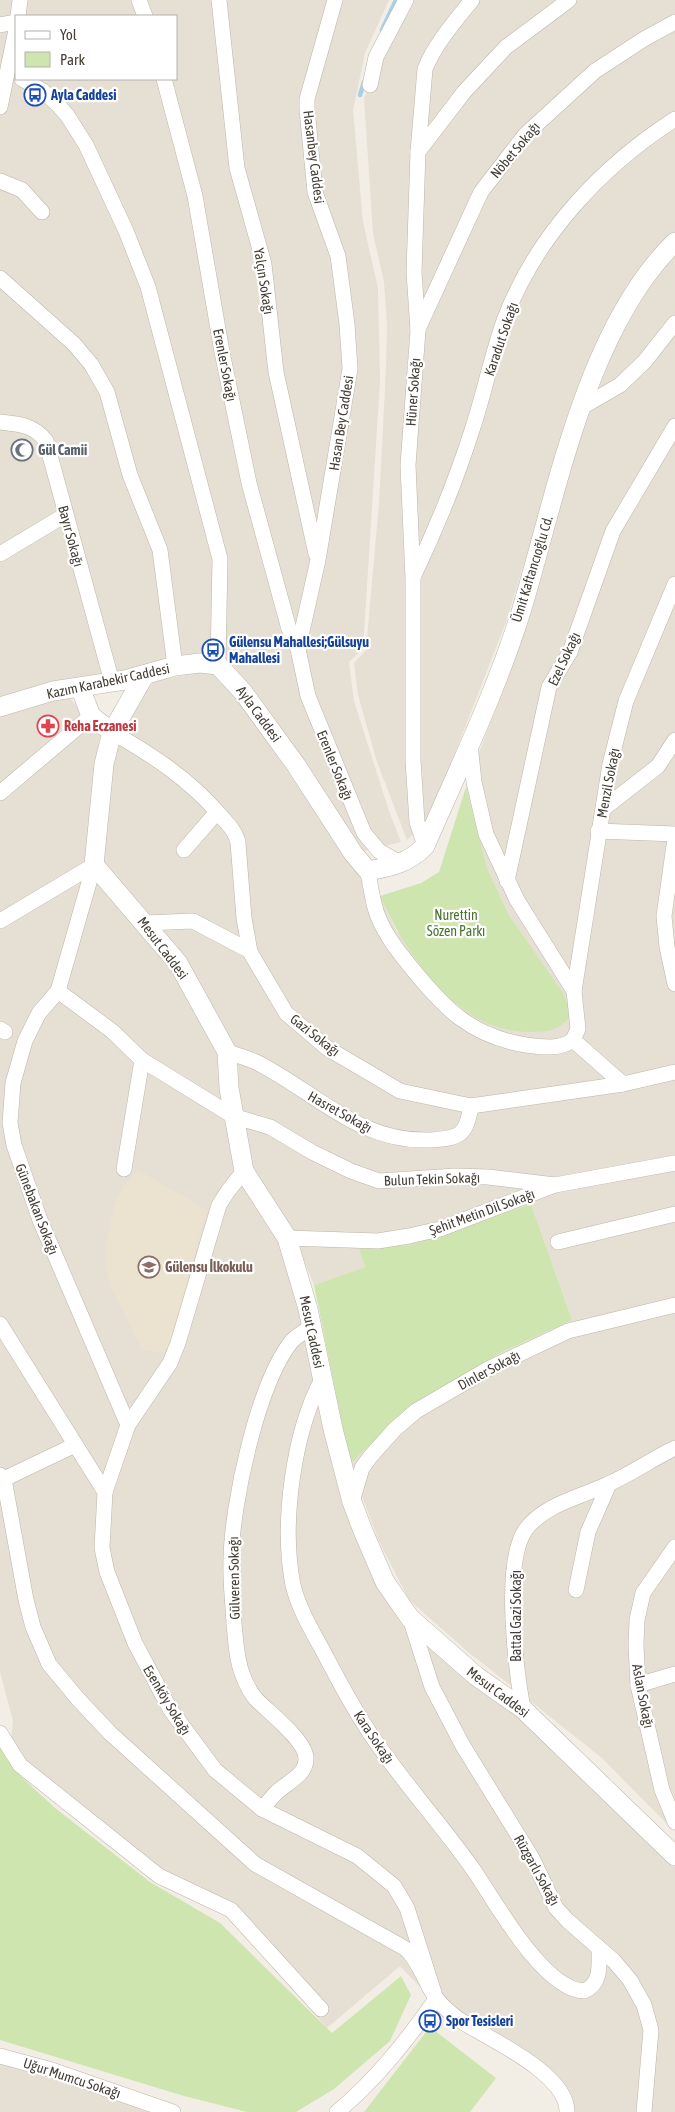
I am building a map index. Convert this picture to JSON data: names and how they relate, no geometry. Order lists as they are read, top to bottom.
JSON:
{
  "streets": {
    "street": [
      "Nöbet Sokağı",
      "Hasanbey Caddesi",
      "Yalçın Sokağı",
      "Karadut Sokağı",
      "Erenler Sokağı",
      "Hüner Sokağı",
      "Hasan Bey Caddesi",
      "Bayır Sokağı",
      "Ümit Kaftancıoğlu Cd.",
      "Ezel Sokağı",
      "Kazım Karabekir Caddesi",
      "Ayla Caddesi",
      "Menzil Sokağı",
      "Mesut Caddesi",
      "Gazi Sokağı",
      "Hasret Sokağı",
      "Bulun Tekin Sokağı",
      "Günebakan Sokağı",
      "Şehit Metin Dil Sokağı",
      "Dinler Sokağı",
      "Gülveren Sokağı",
      "Battal Gazi Sokağı",
      "Aslan Sokağı",
      "Esenköy Sokağı",
      "Kara Sokağı",
      "Rüzgarlı Sokağı",
      "Uğur Mumcu Sokağı"
    ]
  },
  "crossings": [
    ["Nöbet Sokağı", "Hüner Sokağı"],
    ["Hasanbey Caddesi", "Hasan Bey Caddesi"],
    ["Yalçın Sokağı", "Erenler Sokağı"],
    ["Yalçın Sokağı", "Hasan Bey Caddesi"],
    ["Karadut Sokağı", "Hüner Sokağı"],
    ["Erenler Sokağı", "Hasan Bey Caddesi"],
    ["Hüner Sokağı", "Ümit Kaftancıoğlu Cd."],
    ["Bayır Sokağı", "Kazım Karabekir Caddesi"],
    ["Kazım Karabekir Caddesi", "Ayla Caddesi"],
    ["Mesut Caddesi", "Hasret Sokağı"],
    ["Mesut Caddesi", "Bulun Tekin Sokağı"],
    ["Mesut Caddesi", "Şehit Metin Dil Sokağı"],
    ["Mesut Caddesi", "Dinler Sokağı"],
    ["Mesut Caddesi", "Gülveren Sokağı"],
    ["Mesut Caddesi", "Battal Gazi Sokağı"],
    ["Mesut Caddesi", "Esenköy Sokağı"],
    ["Mesut Caddesi", "Kara Sokağı"],
    ["Mesut Caddesi", "Rüzgarlı Sokağı"],
    ["Gazi Sokağı", "Hasret Sokağı"],
    ["Bulun Tekin Sokağı", "Günebakan Sokağı"],
    ["Bulun Tekin Sokağı", "Şehit Metin Dil Sokağı"],
    ["Günebakan Sokağı", "Esenköy Sokağı"],
    ["Gülveren Sokağı", "Esenköy Sokağı"],
    ["Kara Sokağı", "Rüzgarlı Sokağı"]
  ],
  "parks": ["Nurettin Sözen Parkı"],
  "places": {
    "bus stop": ["Ayla Caddesi", "Gülensu Mahallesi;Gülsuyu Mahallesi", "Spor Tesisleri"],
    "mosque": ["Gül Camii"],
    "pharmacy": ["Reha Eczanesi"],
    "school or university": ["Gülensu İlkokulu"]
  },
  "legend": ["Yol", "Park"]
}
